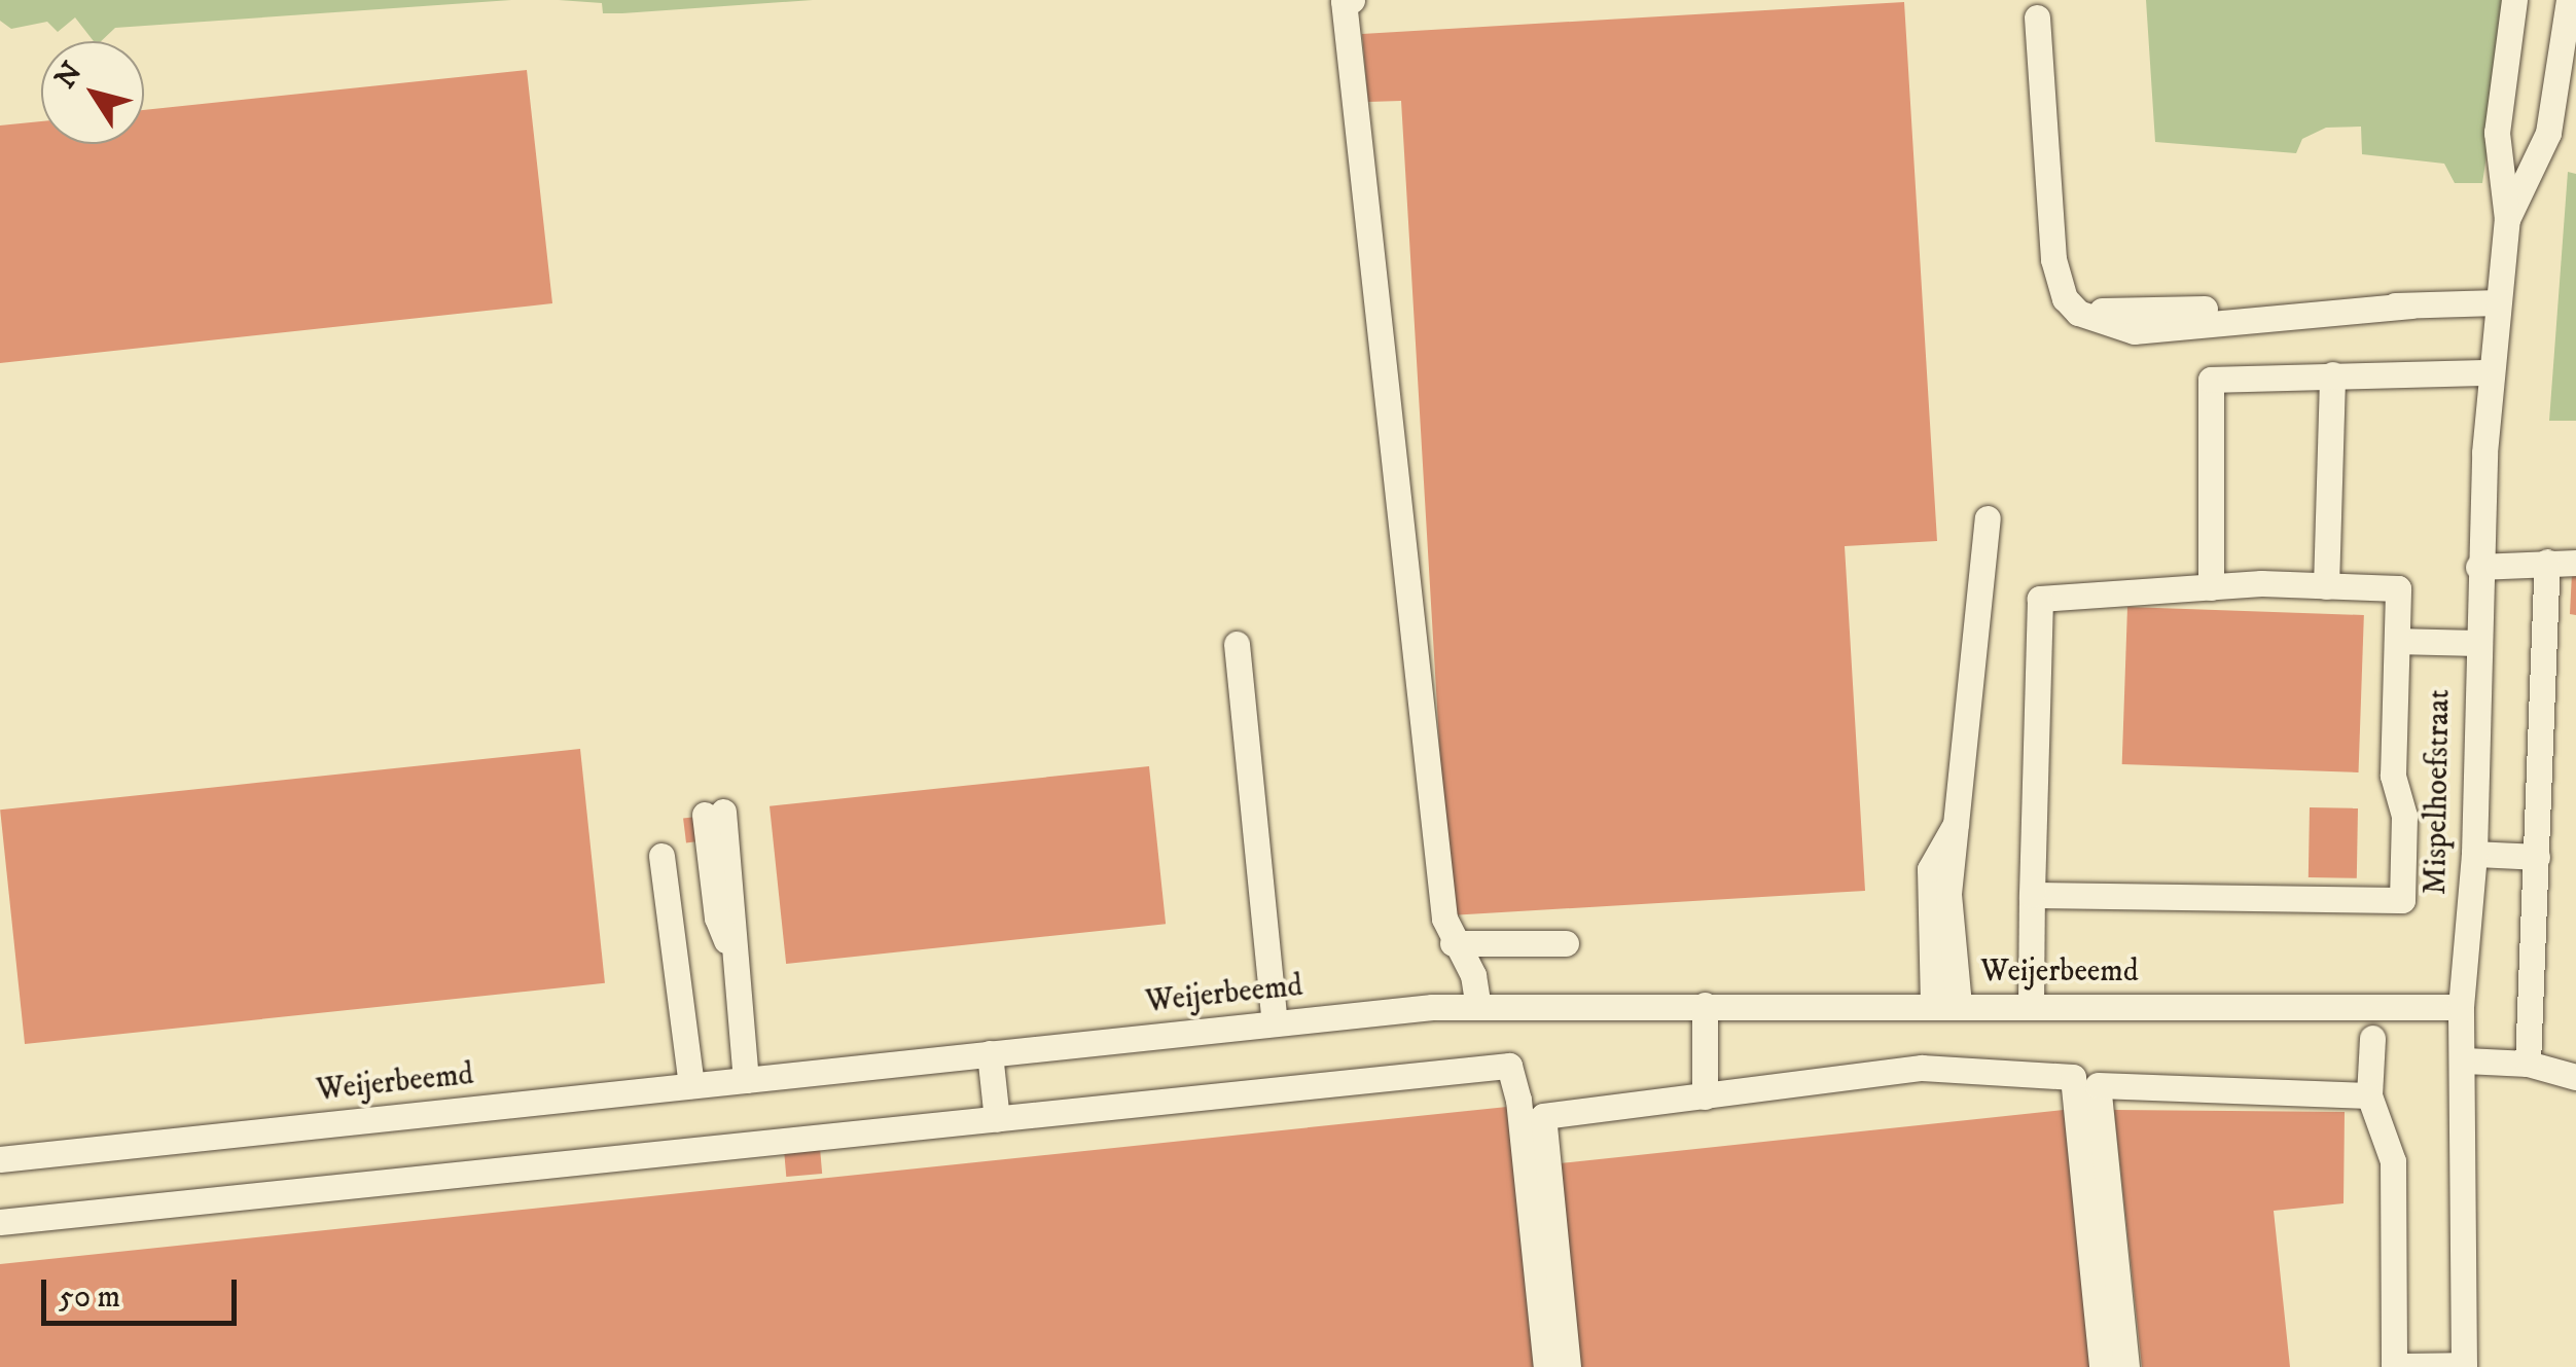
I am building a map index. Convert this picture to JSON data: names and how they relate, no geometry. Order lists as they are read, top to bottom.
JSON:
{
  "streets": {
    "street": ["Mispelhoefstraat", "Weijerbeemd"]
  },
  "crossings": [
    ["Mispelhoefstraat", "Weijerbeemd"]
  ],
  "scale_bar": "50 m",
  "north": "top left"
}
